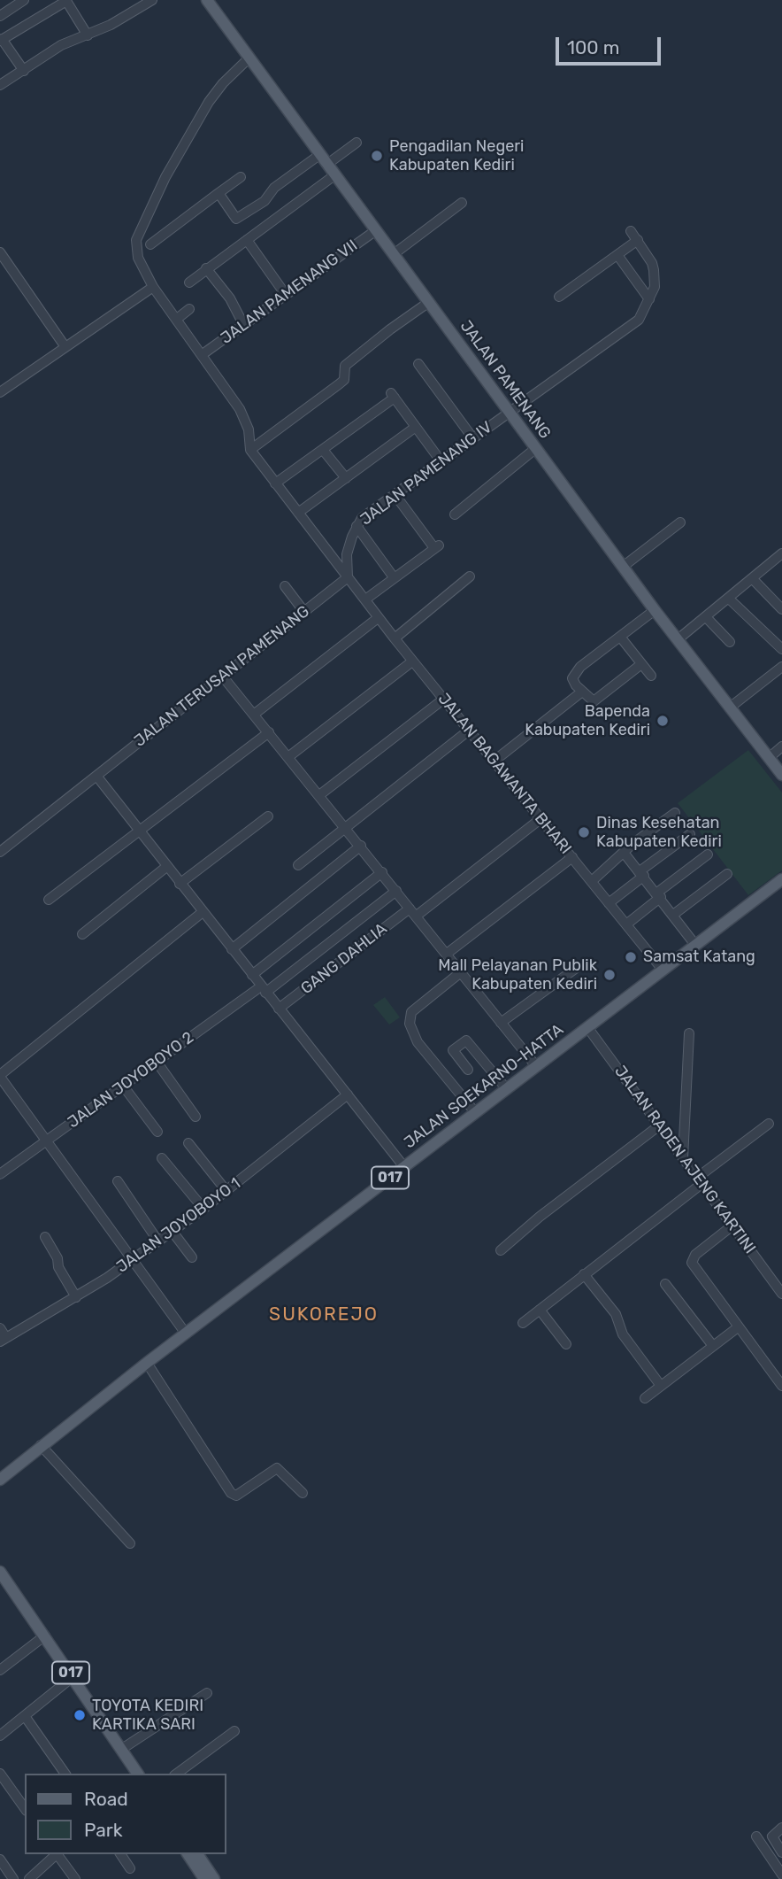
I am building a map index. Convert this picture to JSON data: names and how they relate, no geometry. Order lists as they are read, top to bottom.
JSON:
{
  "streets": {
    "main road": ["JALAN PAMENANG", "JALAN SOEKARNO-HATTA", "017"],
    "street": [
      "JALAN PAMENANG VII",
      "JALAN PAMENANG IV",
      "JALAN TERUSAN PAMENANG",
      "JALAN BAGAWANTA BHARI",
      "GANG DAHLIA",
      "JALAN JOYOBOYO 2",
      "JALAN RADEN AJENG KARTINI",
      "JALAN JOYOBOYO 1"
    ]
  },
  "crossings": [
    ["JALAN PAMENANG VII", "JALAN PAMENANG"],
    ["JALAN PAMENANG", "JALAN PAMENANG IV"],
    ["JALAN PAMENANG IV", "JALAN TERUSAN PAMENANG"],
    ["JALAN PAMENANG IV", "JALAN BAGAWANTA BHARI"],
    ["JALAN TERUSAN PAMENANG", "JALAN BAGAWANTA BHARI"],
    ["JALAN BAGAWANTA BHARI", "JALAN SOEKARNO-HATTA"],
    ["JALAN SOEKARNO-HATTA", "JALAN RADEN AJENG KARTINI"]
  ],
  "districts": ["SUKOREJO"],
  "places": [
    "Pengadilan Negeri Kabupaten Kediri",
    "Bapenda Kabupaten Kediri",
    "Dinas Kesehatan Kabupaten Kediri",
    "Samsat Katang",
    "Mall Pelayanan Publik Kabupaten Kediri",
    "TOYOTA KEDIRI KARTIKA SARI"
  ],
  "legend": ["Road", "Park"],
  "scale_bar": "100 m"
}
